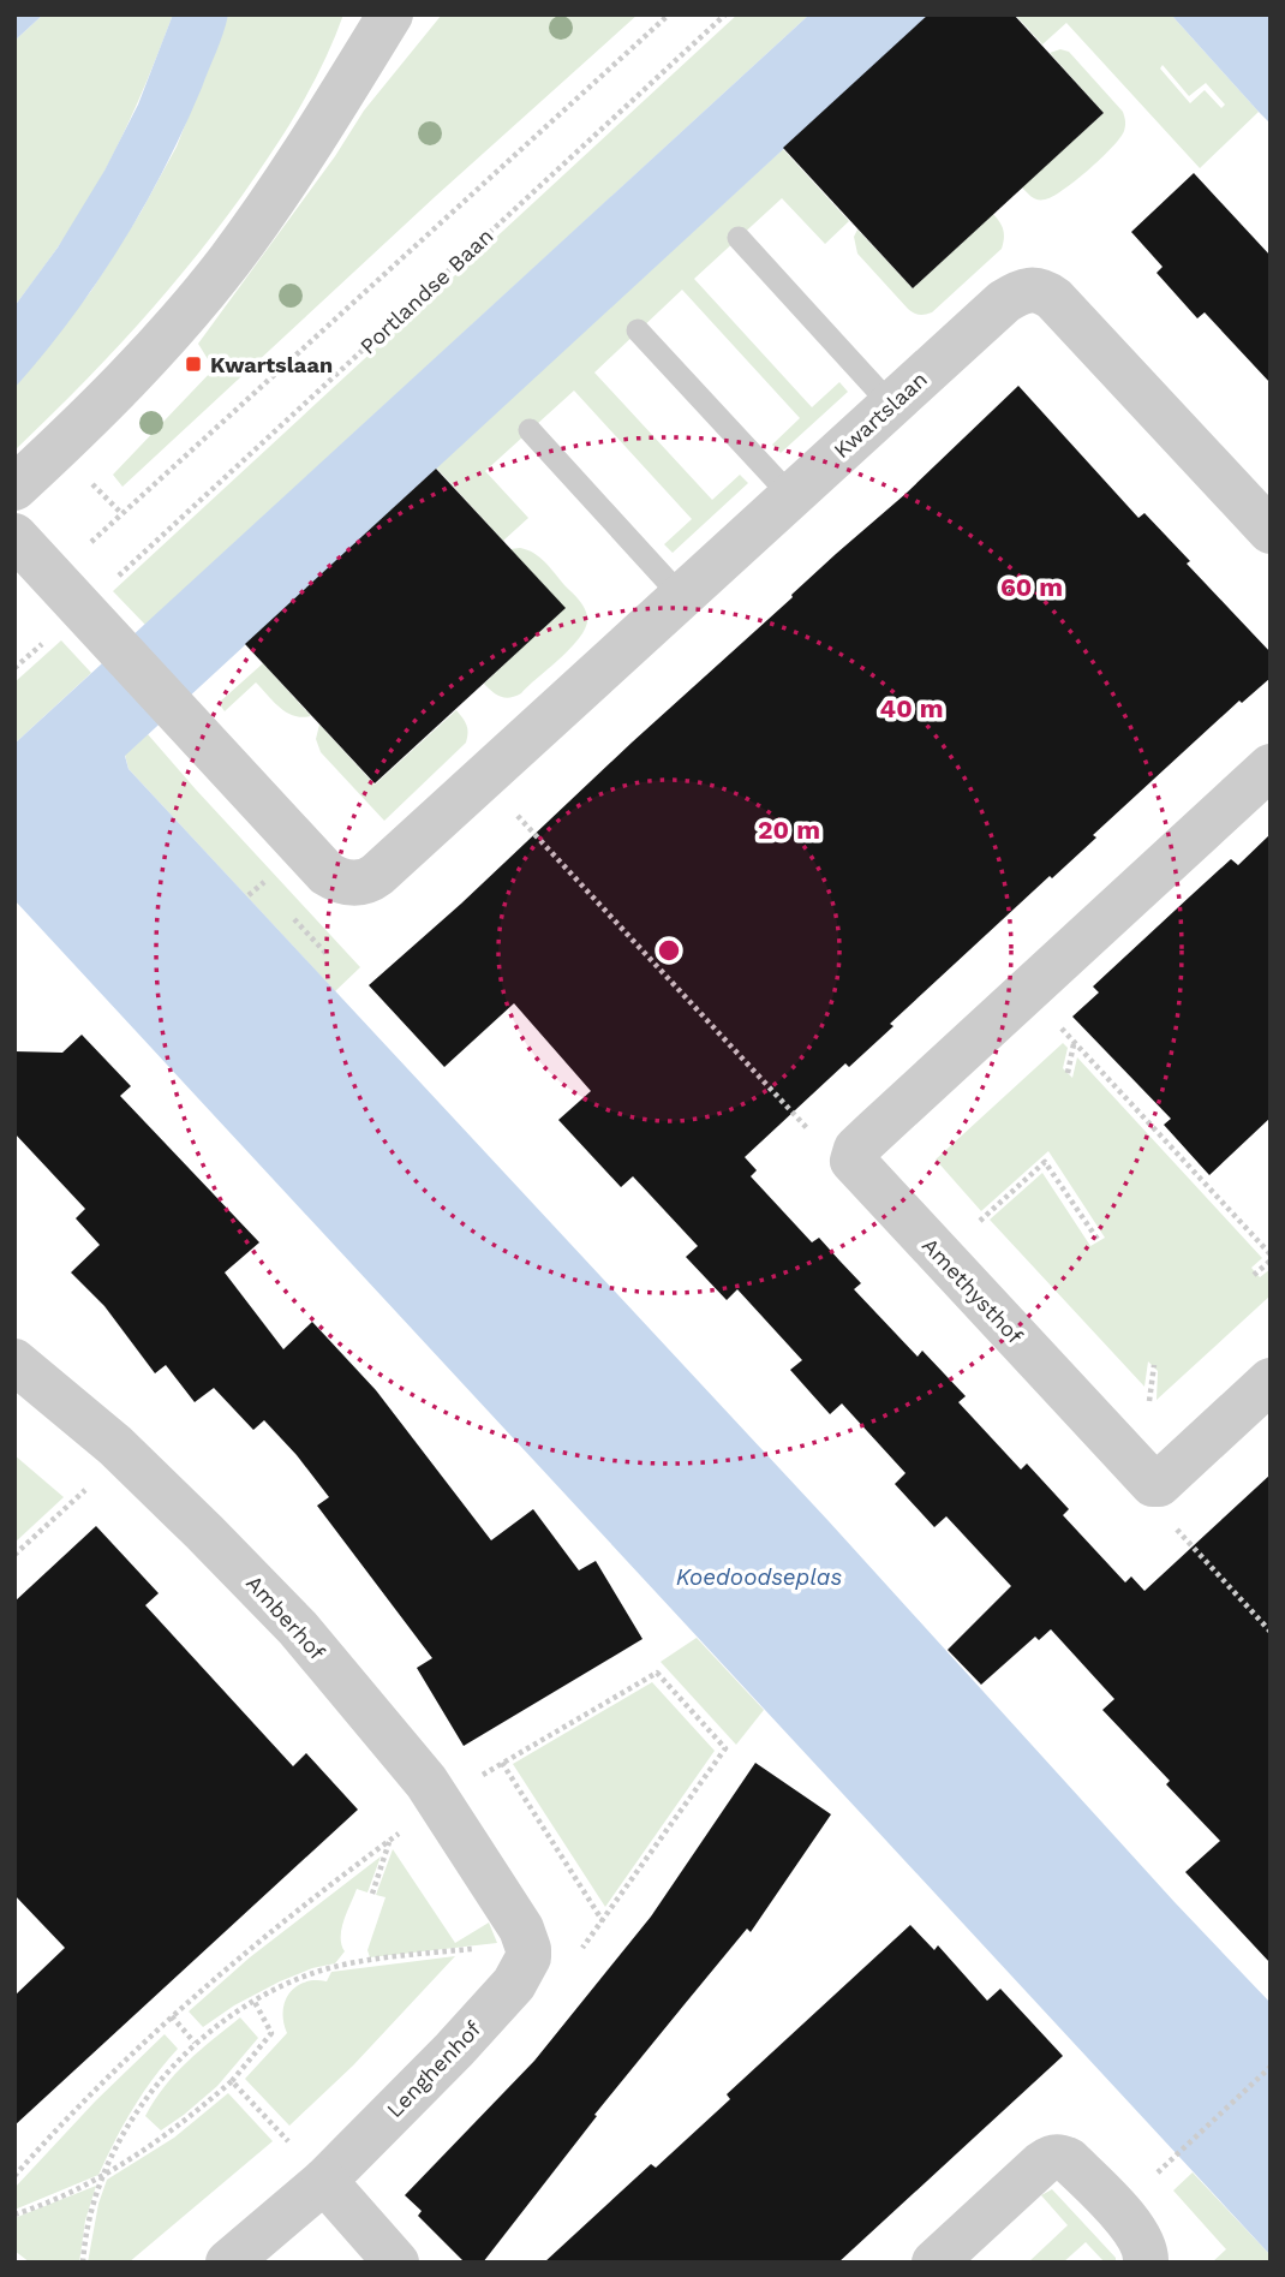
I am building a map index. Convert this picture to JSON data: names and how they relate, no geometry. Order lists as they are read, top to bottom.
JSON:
{
  "streets": {
    "street": [
      "Kwartslaan",
      "Amethysthof",
      "Amberhof",
      "Lenghenhof"
    ],
    "path": ["Portlandse Baan"]
  },
  "crossings": [
    ["Portlandse Baan", "Kwartslaan"],
    ["Amberhof", "Lenghenhof"]
  ],
  "water": ["Koedoodseplas"],
  "places": {
    "transit": ["Kwartslaan"]
  },
  "rings": ["60 m", "40 m", "20 m"]
}
